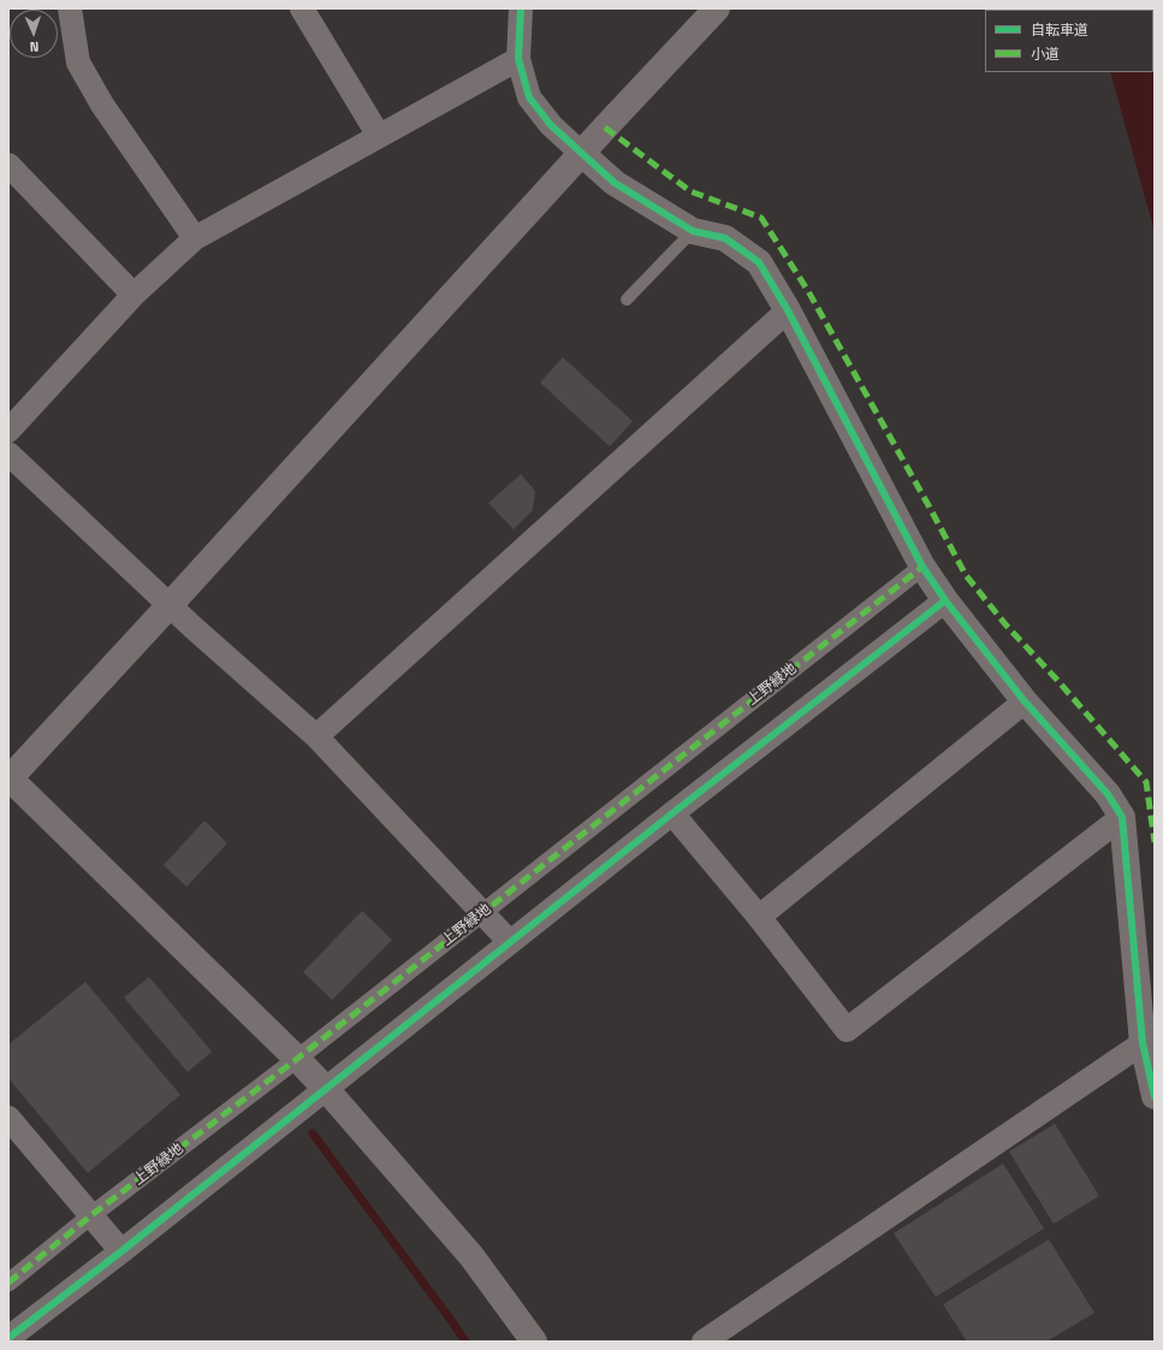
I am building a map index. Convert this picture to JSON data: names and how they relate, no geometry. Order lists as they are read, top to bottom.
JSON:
{
  "streets": {
    "street": ["上野緑地"]
  },
  "legend": ["自転車道", "小道"],
  "north": "bottom"
}
